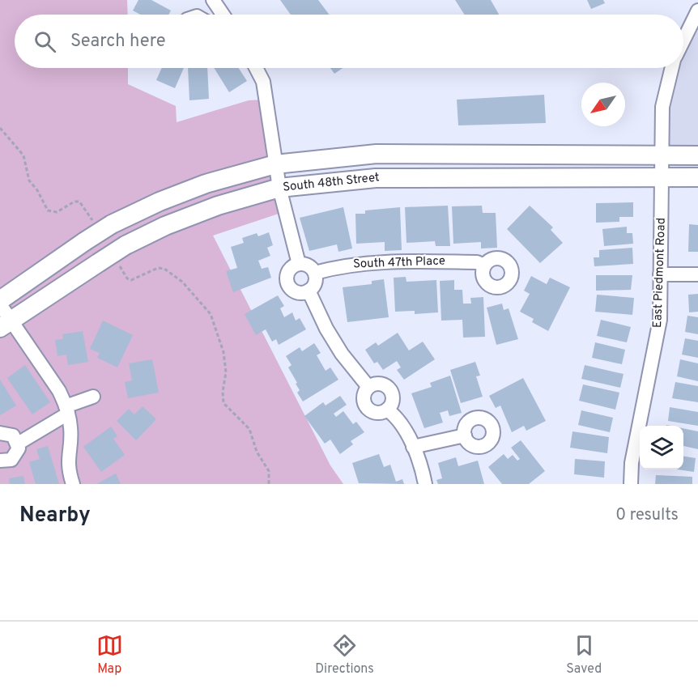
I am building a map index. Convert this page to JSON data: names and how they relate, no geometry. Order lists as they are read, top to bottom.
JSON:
{
  "streets": {
    "main road": ["South 48th Street"],
    "street": ["South 47th Place", "East Piedmont Road"]
  },
  "crossings": [
    ["South 48th Street", "East Piedmont Road"]
  ],
  "north": "bottom left",
  "page": {
    "search": "Search here",
    "heading": ["Nearby", "0 results"],
    "nav": ["Map", "Directions", "Saved"]
  }
}
